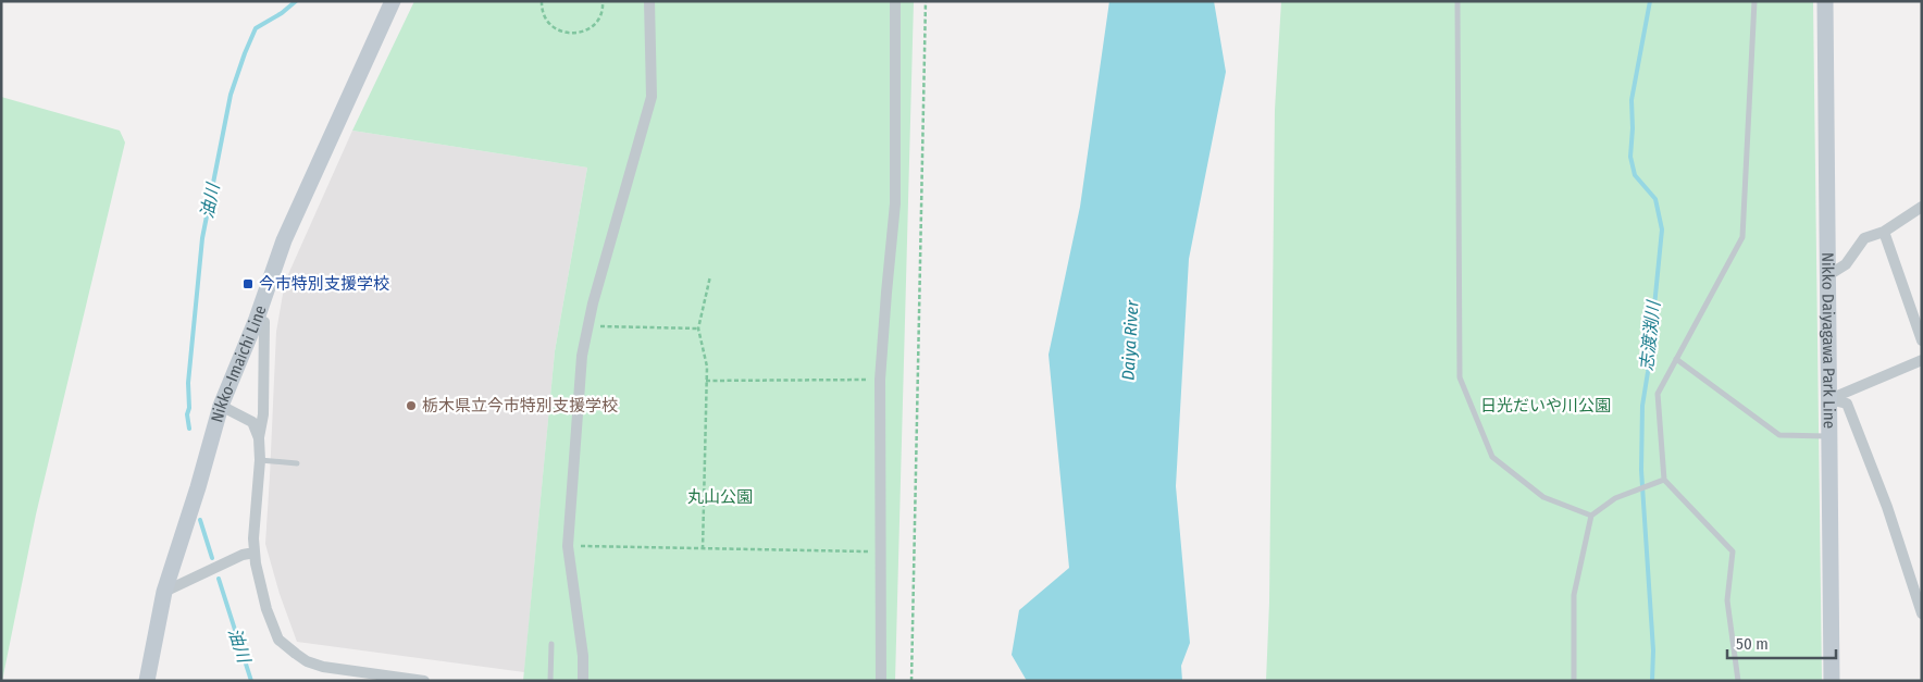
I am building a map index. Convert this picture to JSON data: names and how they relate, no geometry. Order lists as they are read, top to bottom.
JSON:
{
  "streets": {
    "main road": ["Nikko Daiyagawa Park Line", "Nikko-Imaichi Line"]
  },
  "water": ["油川", "志渡渕川", "Daiya River"],
  "parks": ["日光だいや川公園", "丸山公園"],
  "places": {
    "transit": ["今市特別支援学校"],
    "other": ["栃木県立今市特別支援学校"]
  },
  "scale_bar": "50 m"
}
